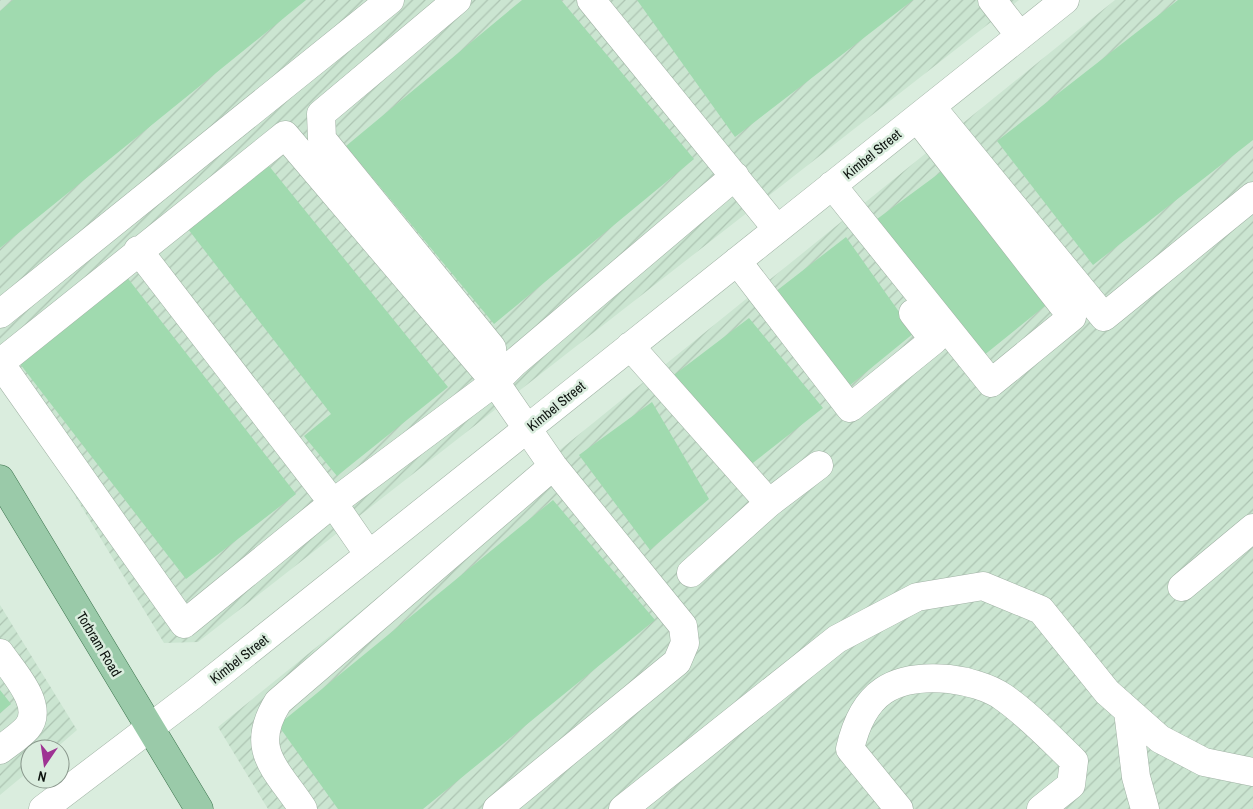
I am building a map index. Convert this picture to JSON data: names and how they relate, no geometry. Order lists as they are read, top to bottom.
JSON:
{
  "streets": {
    "main road": ["Torbram Road"],
    "street": ["Kimbel Street"]
  },
  "crossings": [
    ["Kimbel Street", "Torbram Road"]
  ],
  "north": "bottom"
}
